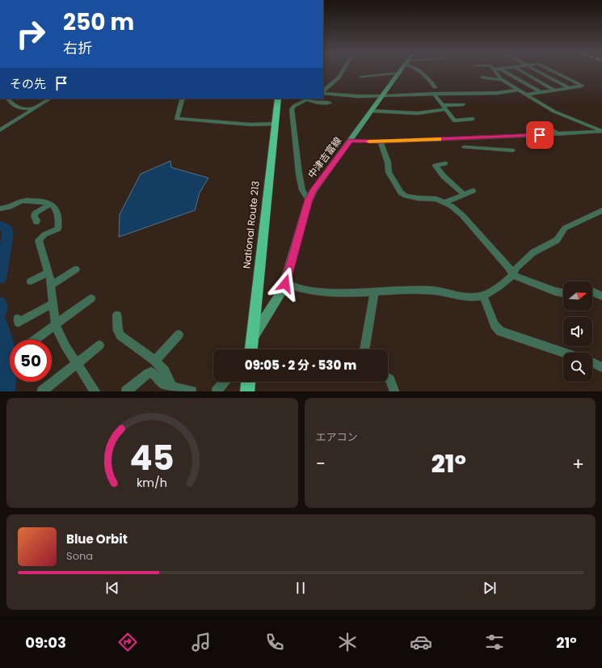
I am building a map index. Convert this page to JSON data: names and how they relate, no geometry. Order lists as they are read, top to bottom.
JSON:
{
  "streets": {
    "highway": ["National Route 213"],
    "main road": ["中津吉富線"]
  },
  "crossings": [
    ["中津吉富線", "National Route 213"]
  ],
  "north": "right",
  "page": {
    "turn": ["250 m", "右折"],
    "then": "その先",
    "limit": "50",
    "trip": "09:05 · 2 分 · 530 m",
    "tile": "エアコン",
    "heat": ["−", "21°", "+"],
    "song": ["Blue Orbit", "Sona"],
    "tabs": ["09:03", "21°"],
    "gauge": ["45", "km/h"]
  }
}
